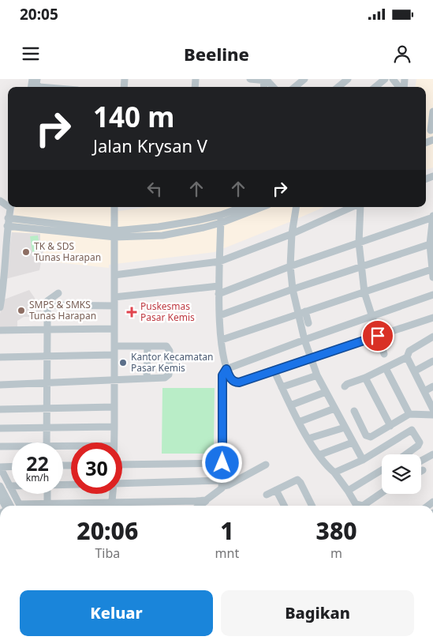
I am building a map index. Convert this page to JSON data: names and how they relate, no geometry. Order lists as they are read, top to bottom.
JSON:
{
  "places": {
    "other": ["TK & SDS Tunas Harapan", "SMPS & SMKS Tunas Harapan", "Kantor Kecamatan Pasar Kemis"],
    "health": ["Puskesmas Pasar Kemis"]
  },
  "page": {
    "status": "20:05",
    "header": "Beeline",
    "turn": ["140 m", "Jalan Krysan V"],
    "speed": "22 km/h",
    "limit": "30",
    "eta": [
      "20:06",
      "Tiba",
      "1",
      "mnt",
      "380",
      "m"
    ],
    "buttons": ["Keluar", "Bagikan"]
  }
}
